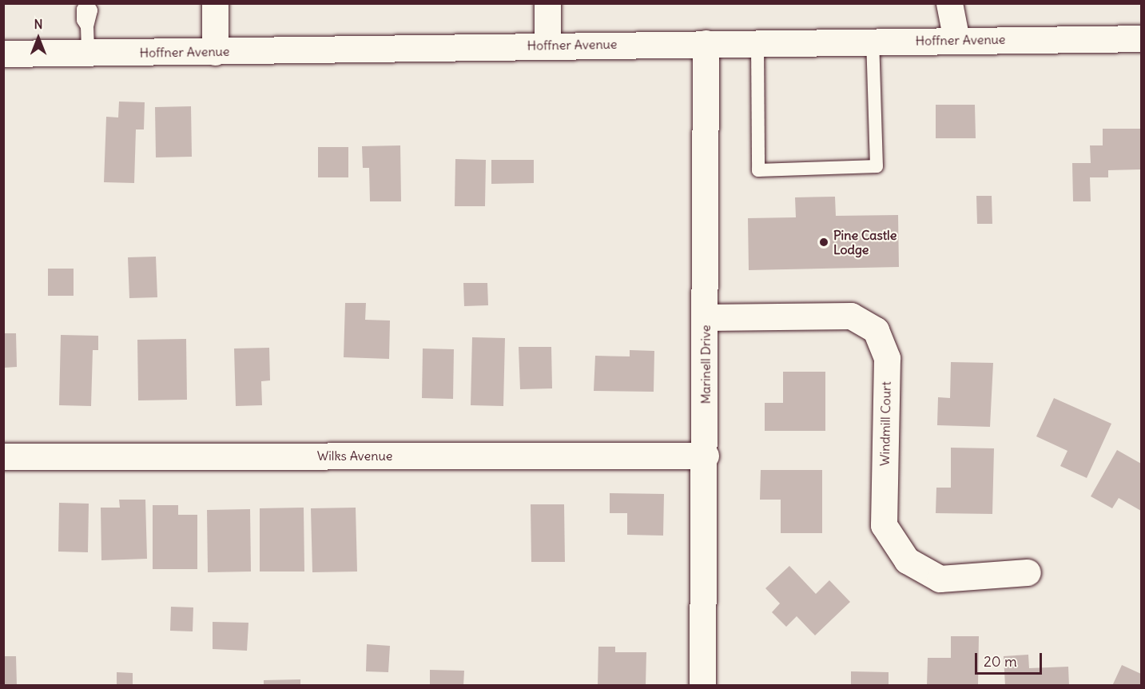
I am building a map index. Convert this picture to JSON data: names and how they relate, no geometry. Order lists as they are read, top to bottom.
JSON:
{
  "streets": {
    "street": [
      "Hoffner Avenue",
      "Marinell Drive",
      "Windmill Court",
      "Wilks Avenue"
    ]
  },
  "crossings": [
    ["Hoffner Avenue", "Marinell Drive"],
    ["Marinell Drive", "Windmill Court"],
    ["Marinell Drive", "Wilks Avenue"]
  ],
  "places": ["Pine Castle Lodge"],
  "scale_bar": "20 m",
  "north": "top"
}
